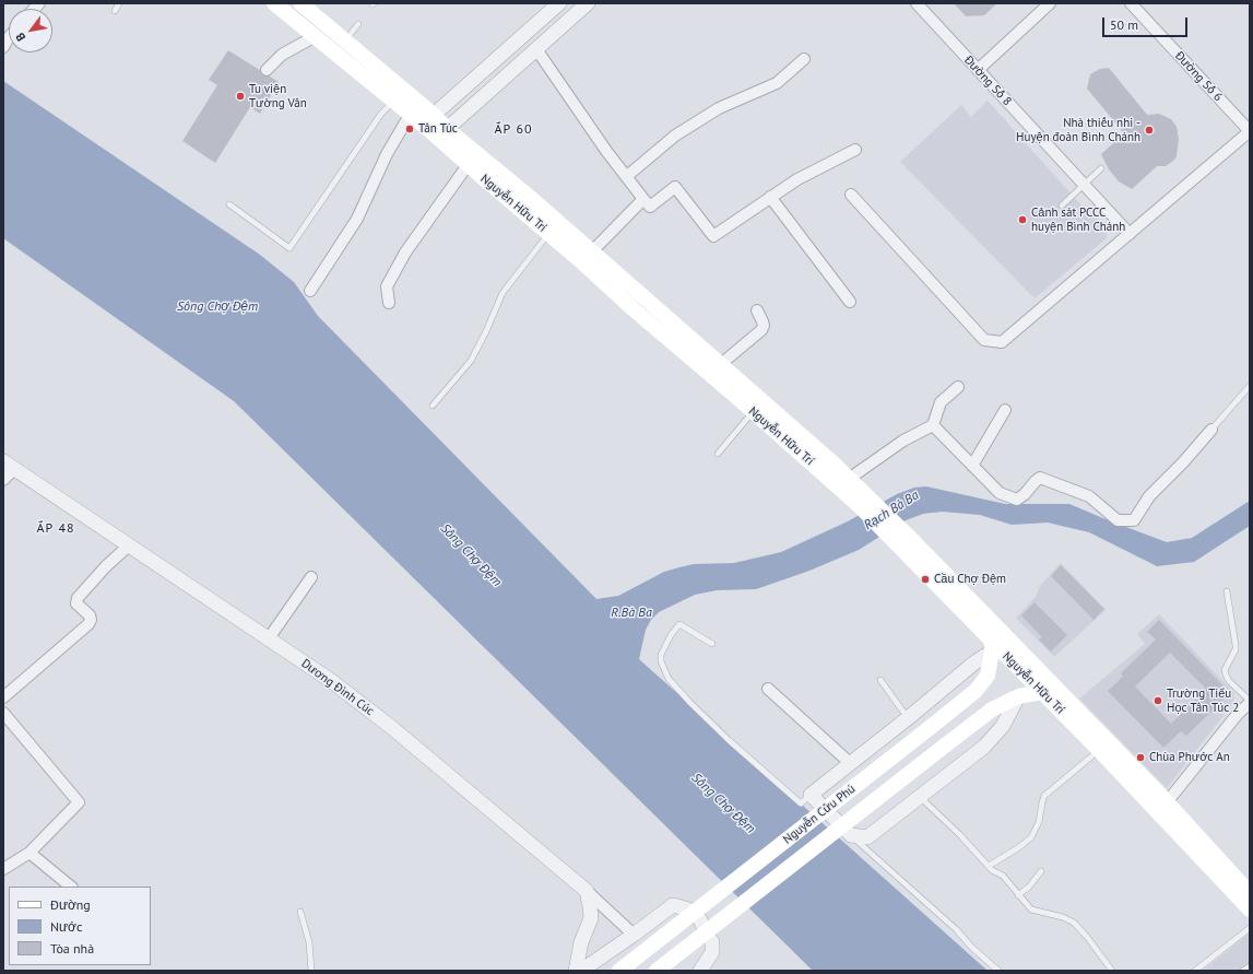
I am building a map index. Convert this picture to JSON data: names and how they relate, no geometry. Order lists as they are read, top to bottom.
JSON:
{
  "streets": {
    "main road": ["Nguyễn Hữu Trí", "Nguyễn Cửu Phú"],
    "street": ["Đường Số 6", "Đường Số 8", "Dương Đình Cúc"]
  },
  "crossings": [
    ["Nguyễn Hữu Trí", "Nguyễn Cửu Phú"]
  ],
  "districts": ["ẤP 60", "ẤP 48"],
  "water": ["Sông Chợ Đệm", "Rạch Bà Ba", "R.Bà Ba"],
  "places": [
    "Tu viện Tường Vân",
    "Tân Túc",
    "Nhà thiếu nhi - Huyện đoàn Bình Chánh",
    "Cảnh sát PCCC huyện Bình Chánh",
    "Cầu Chợ Đệm",
    "Trường Tiểu Học Tân Túc 2",
    "Chùa Phước An"
  ],
  "legend": ["Đường", "Nước", "Tòa nhà"],
  "scale_bar": "50 m",
  "north": "bottom left"
}
